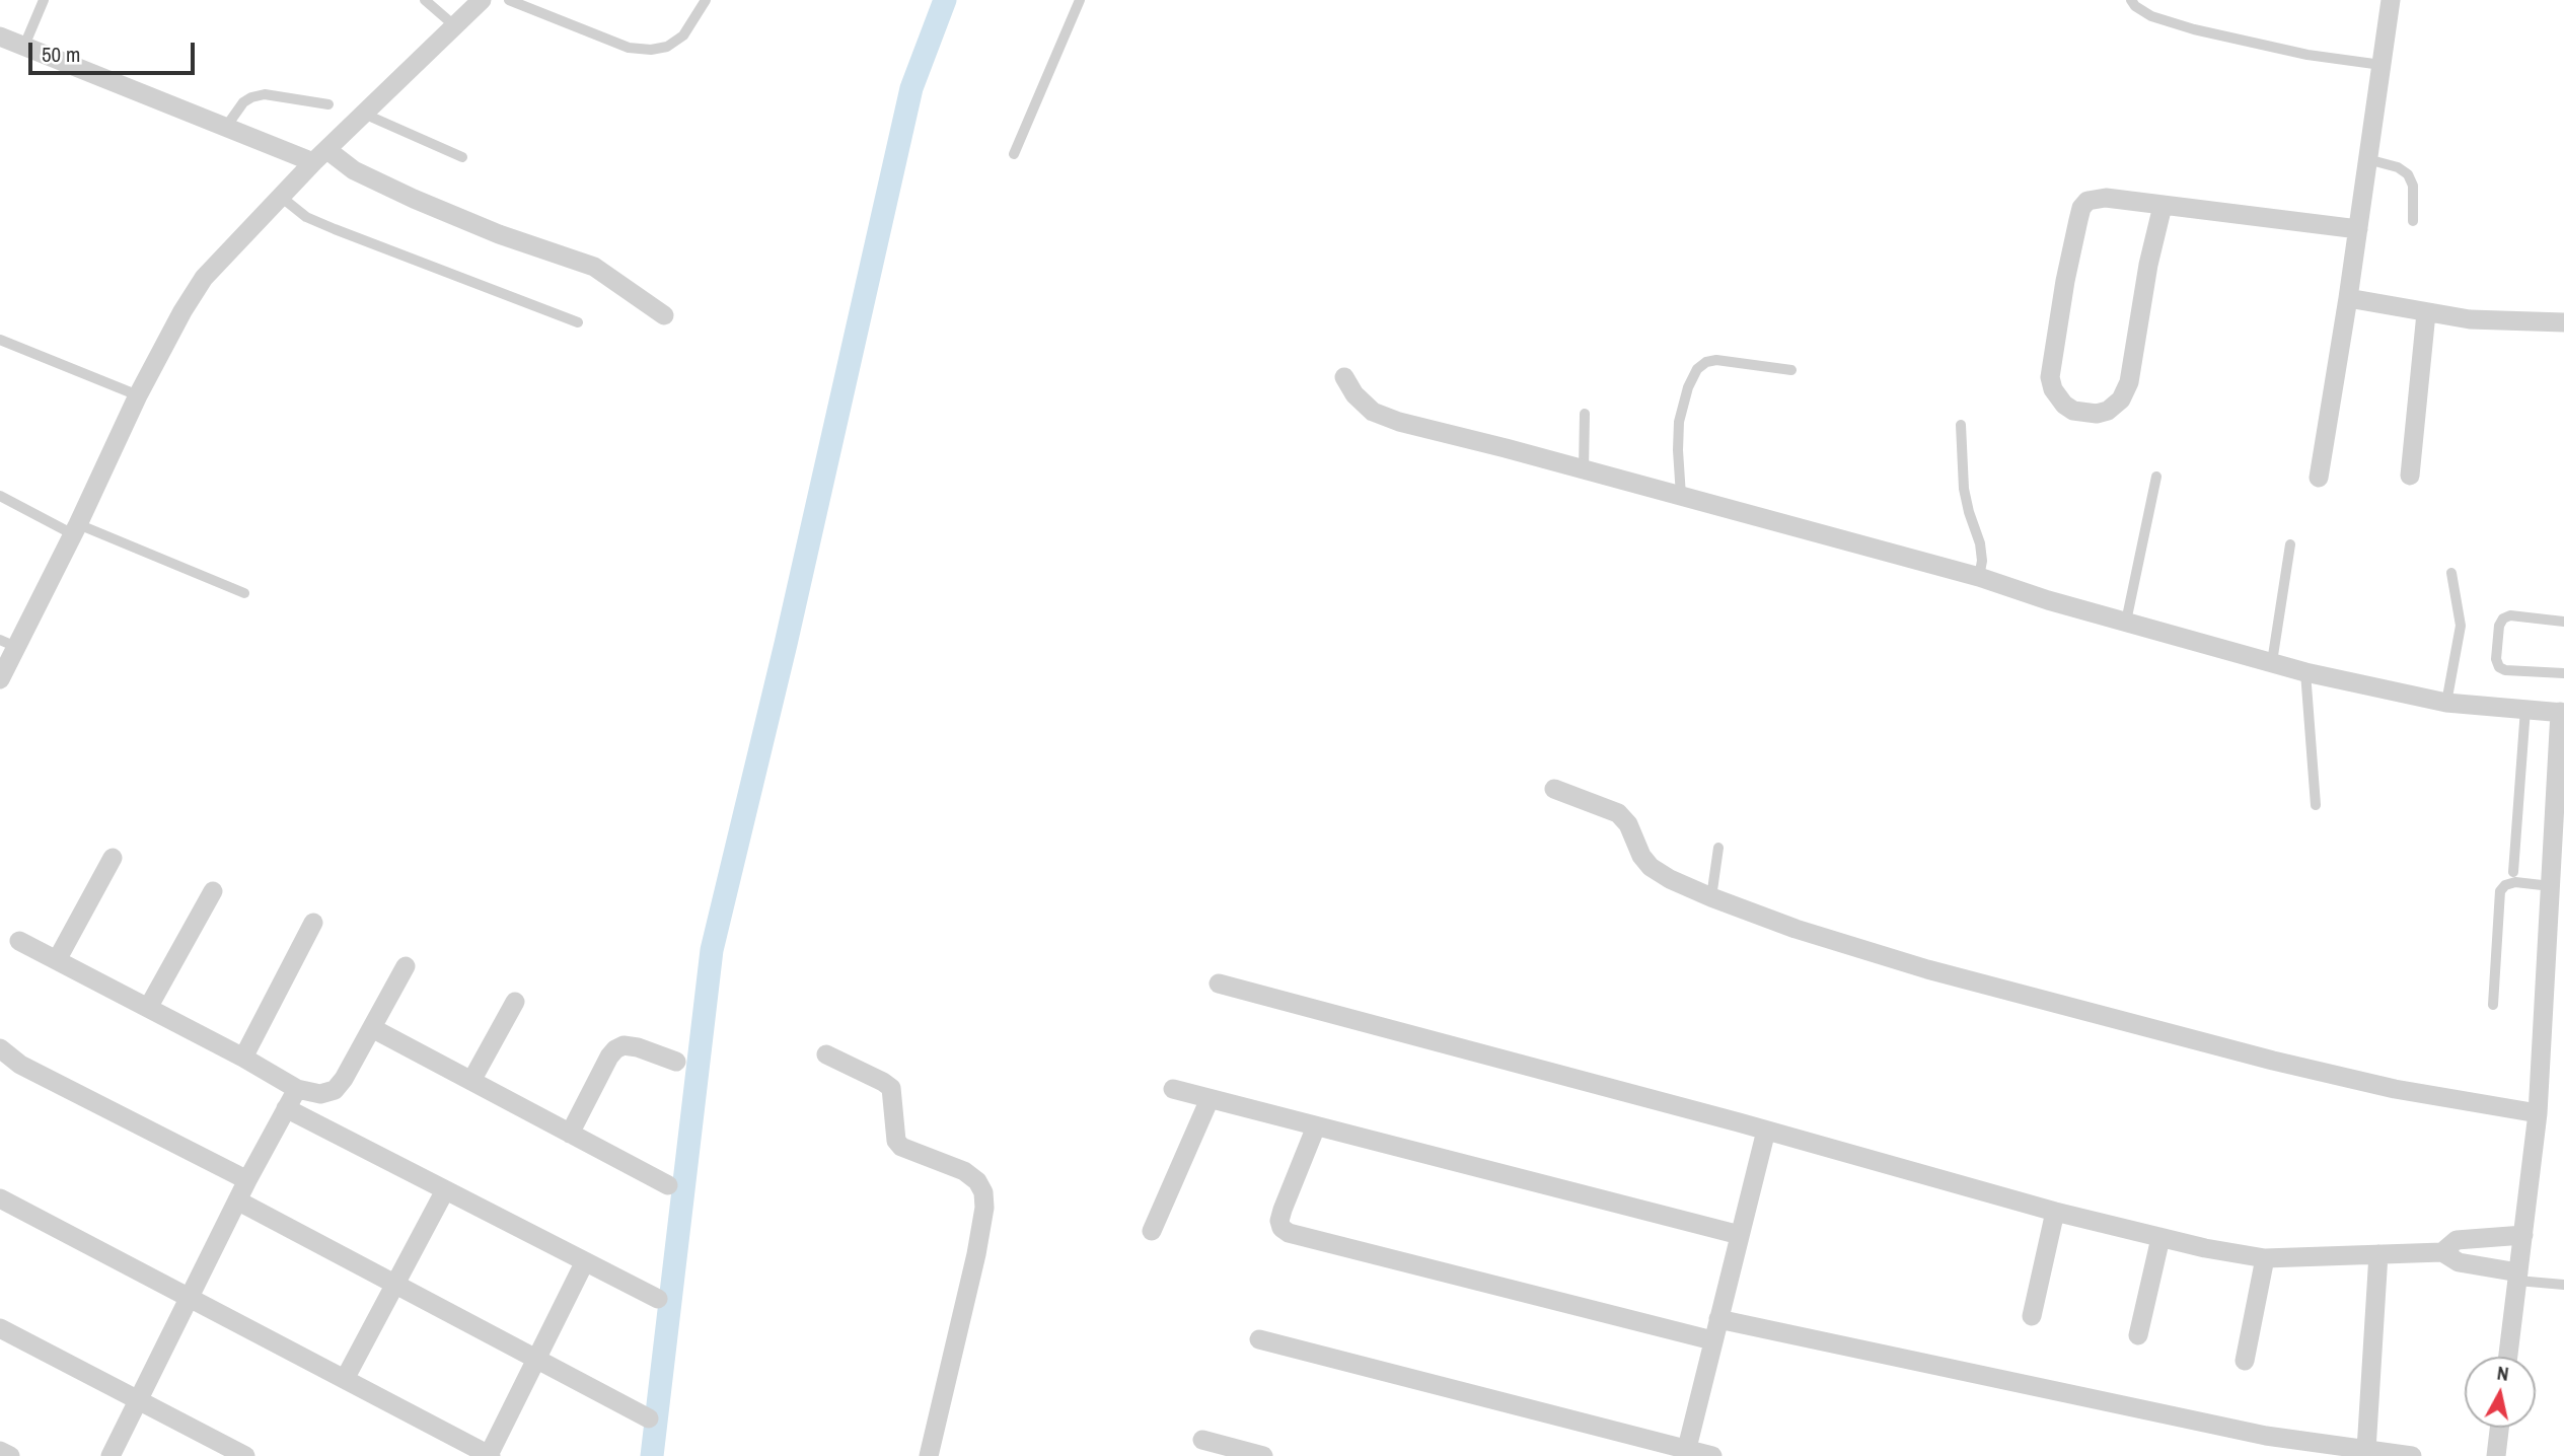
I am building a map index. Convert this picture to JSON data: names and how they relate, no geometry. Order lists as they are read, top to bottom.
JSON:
{
  "scale_bar": "50 m",
  "north": "top"
}
